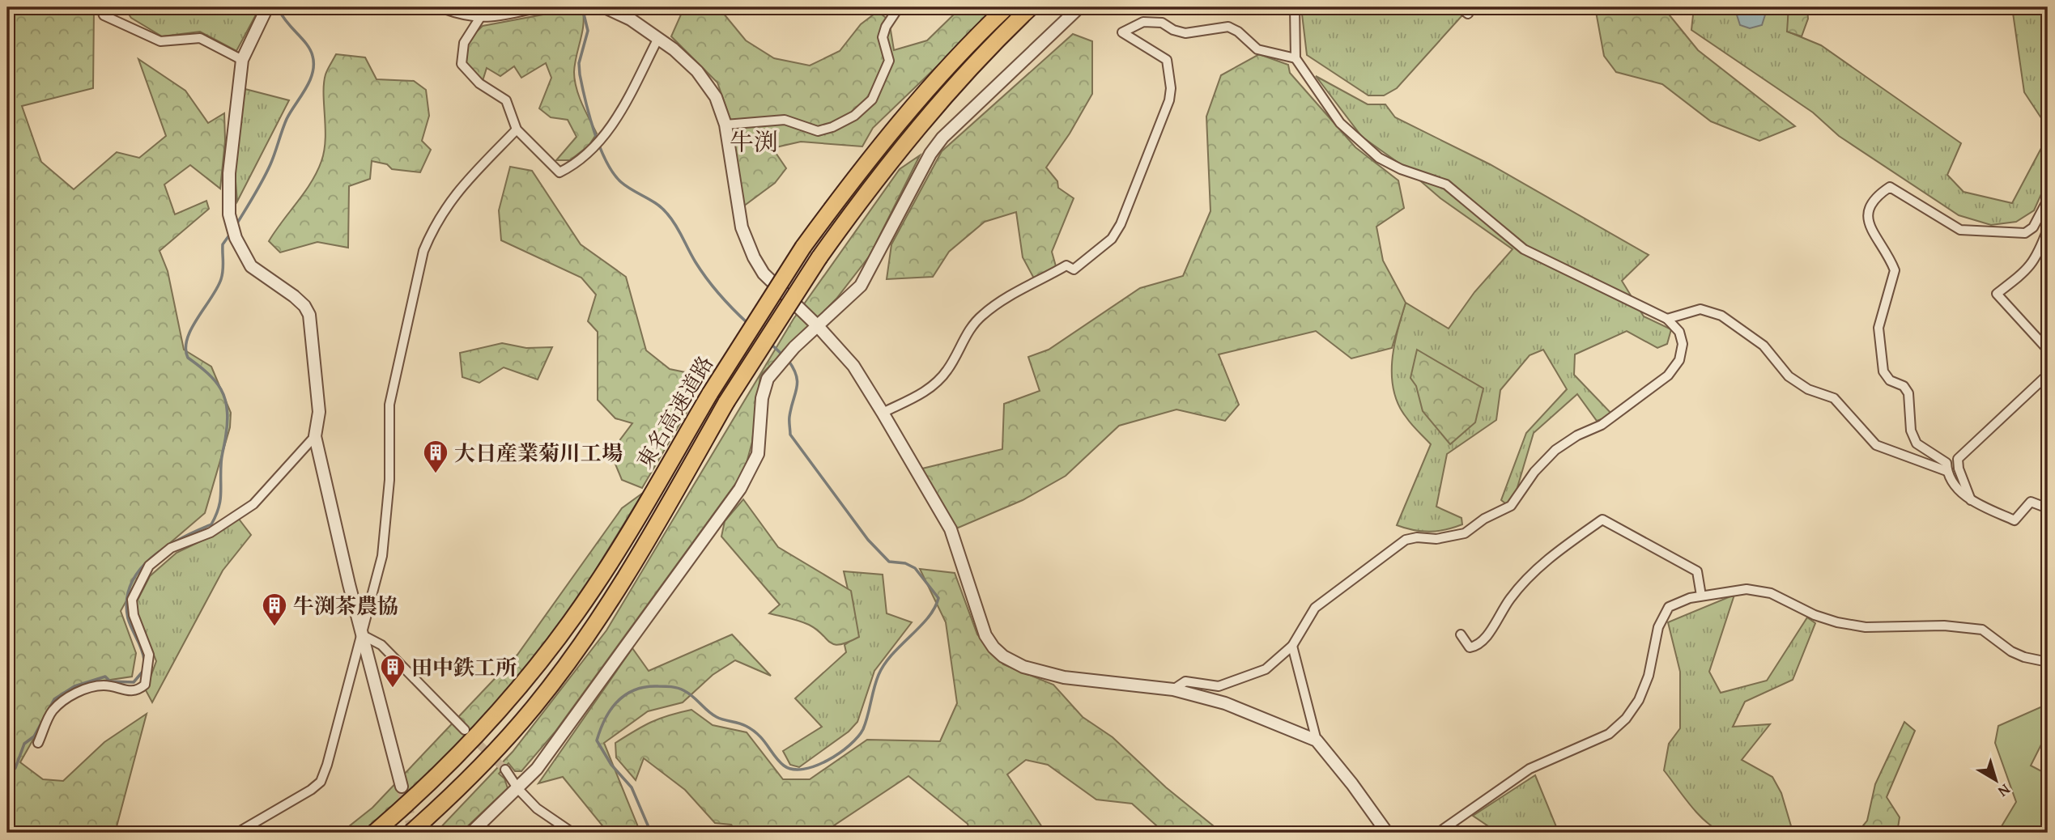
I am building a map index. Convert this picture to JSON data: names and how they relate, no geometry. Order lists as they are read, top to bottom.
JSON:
{
  "streets": {
    "highway": ["東名高速道路"]
  },
  "districts": ["牛渕"],
  "places": {
    "building": ["大日産業菊川工場", "牛渕茶農協", "田中鉄工所"]
  },
  "north": "bottom right"
}
